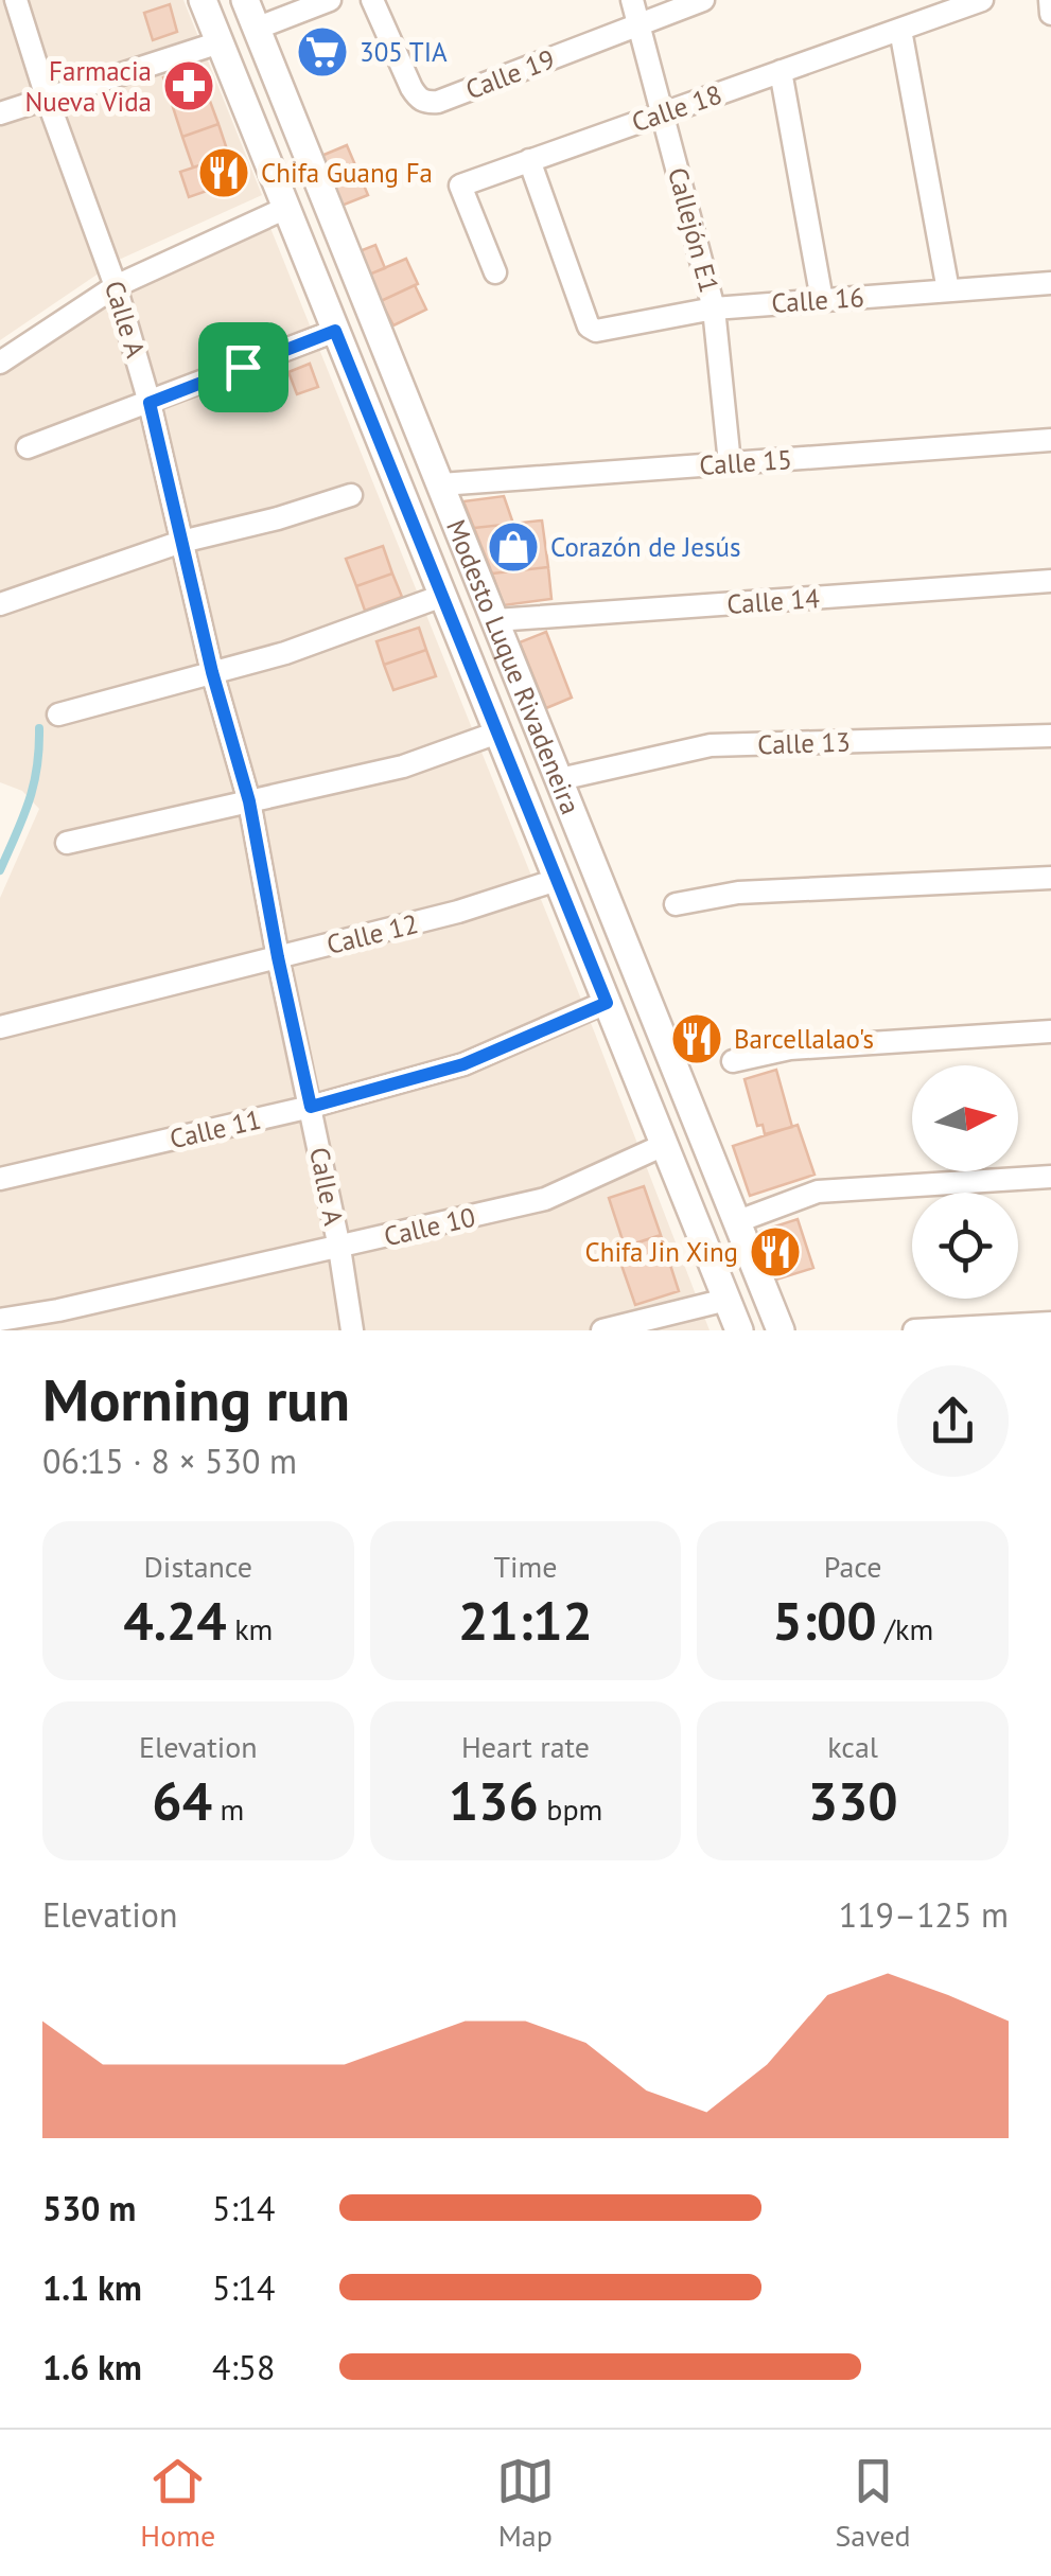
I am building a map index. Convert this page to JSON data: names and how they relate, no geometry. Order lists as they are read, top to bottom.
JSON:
{
  "streets": {
    "street": [
      "Calle 19",
      "Calle 18",
      "Callejón E1",
      "Calle 16",
      "Calle A",
      "Calle 15",
      "Calle 14",
      "Modesto Luque Rivadeneira",
      "Calle 13",
      "Calle 12",
      "Calle 11",
      "Calle 10"
    ]
  },
  "crossings": [
    ["Calle 19", "Callejón E1"],
    ["Calle 18", "Callejón E1"],
    ["Calle 18", "Calle 16"],
    ["Callejón E1", "Calle 16"],
    ["Callejón E1", "Calle 15"],
    ["Calle A", "Calle 12"],
    ["Calle A", "Calle 11"],
    ["Calle A", "Calle 10"],
    ["Calle 15", "Modesto Luque Rivadeneira"],
    ["Calle 14", "Modesto Luque Rivadeneira"],
    ["Modesto Luque Rivadeneira", "Calle 13"],
    ["Modesto Luque Rivadeneira", "Calle 12"],
    ["Modesto Luque Rivadeneira", "Calle 11"],
    ["Modesto Luque Rivadeneira", "Calle 10"]
  ],
  "places": {
    "supermarket": ["305 TIA"],
    "pharmacy": ["Farmacia Nueva Vida"],
    "restaurant": ["Chifa Guang Fa", "Barcellalao's", "Chifa Jin Xing"],
    "shop": ["Corazón de Jesús"]
  },
  "north": "right",
  "page": {
    "heading": ["Morning run", "06:15 · 8 × 530 m"],
    "stats": [
      ["Distance", "4.24 km"],
      ["Time", "21:12"],
      ["Pace", "5:00 /km"],
      ["Elevation", "64 m"],
      ["Heart rate", "136 bpm"],
      ["kcal", "330"]
    ],
    "chart": ["Elevation", "119–125 m"],
    "list": [
      {
        "name": "530 m",
        "note": "5:14"
      },
      {
        "name": "1.1 km",
        "note": "5:14"
      },
      {
        "name": "1.6 km",
        "note": "4:58"
      }
    ],
    "tabs": ["Home", "Map", "Saved"]
  }
}
